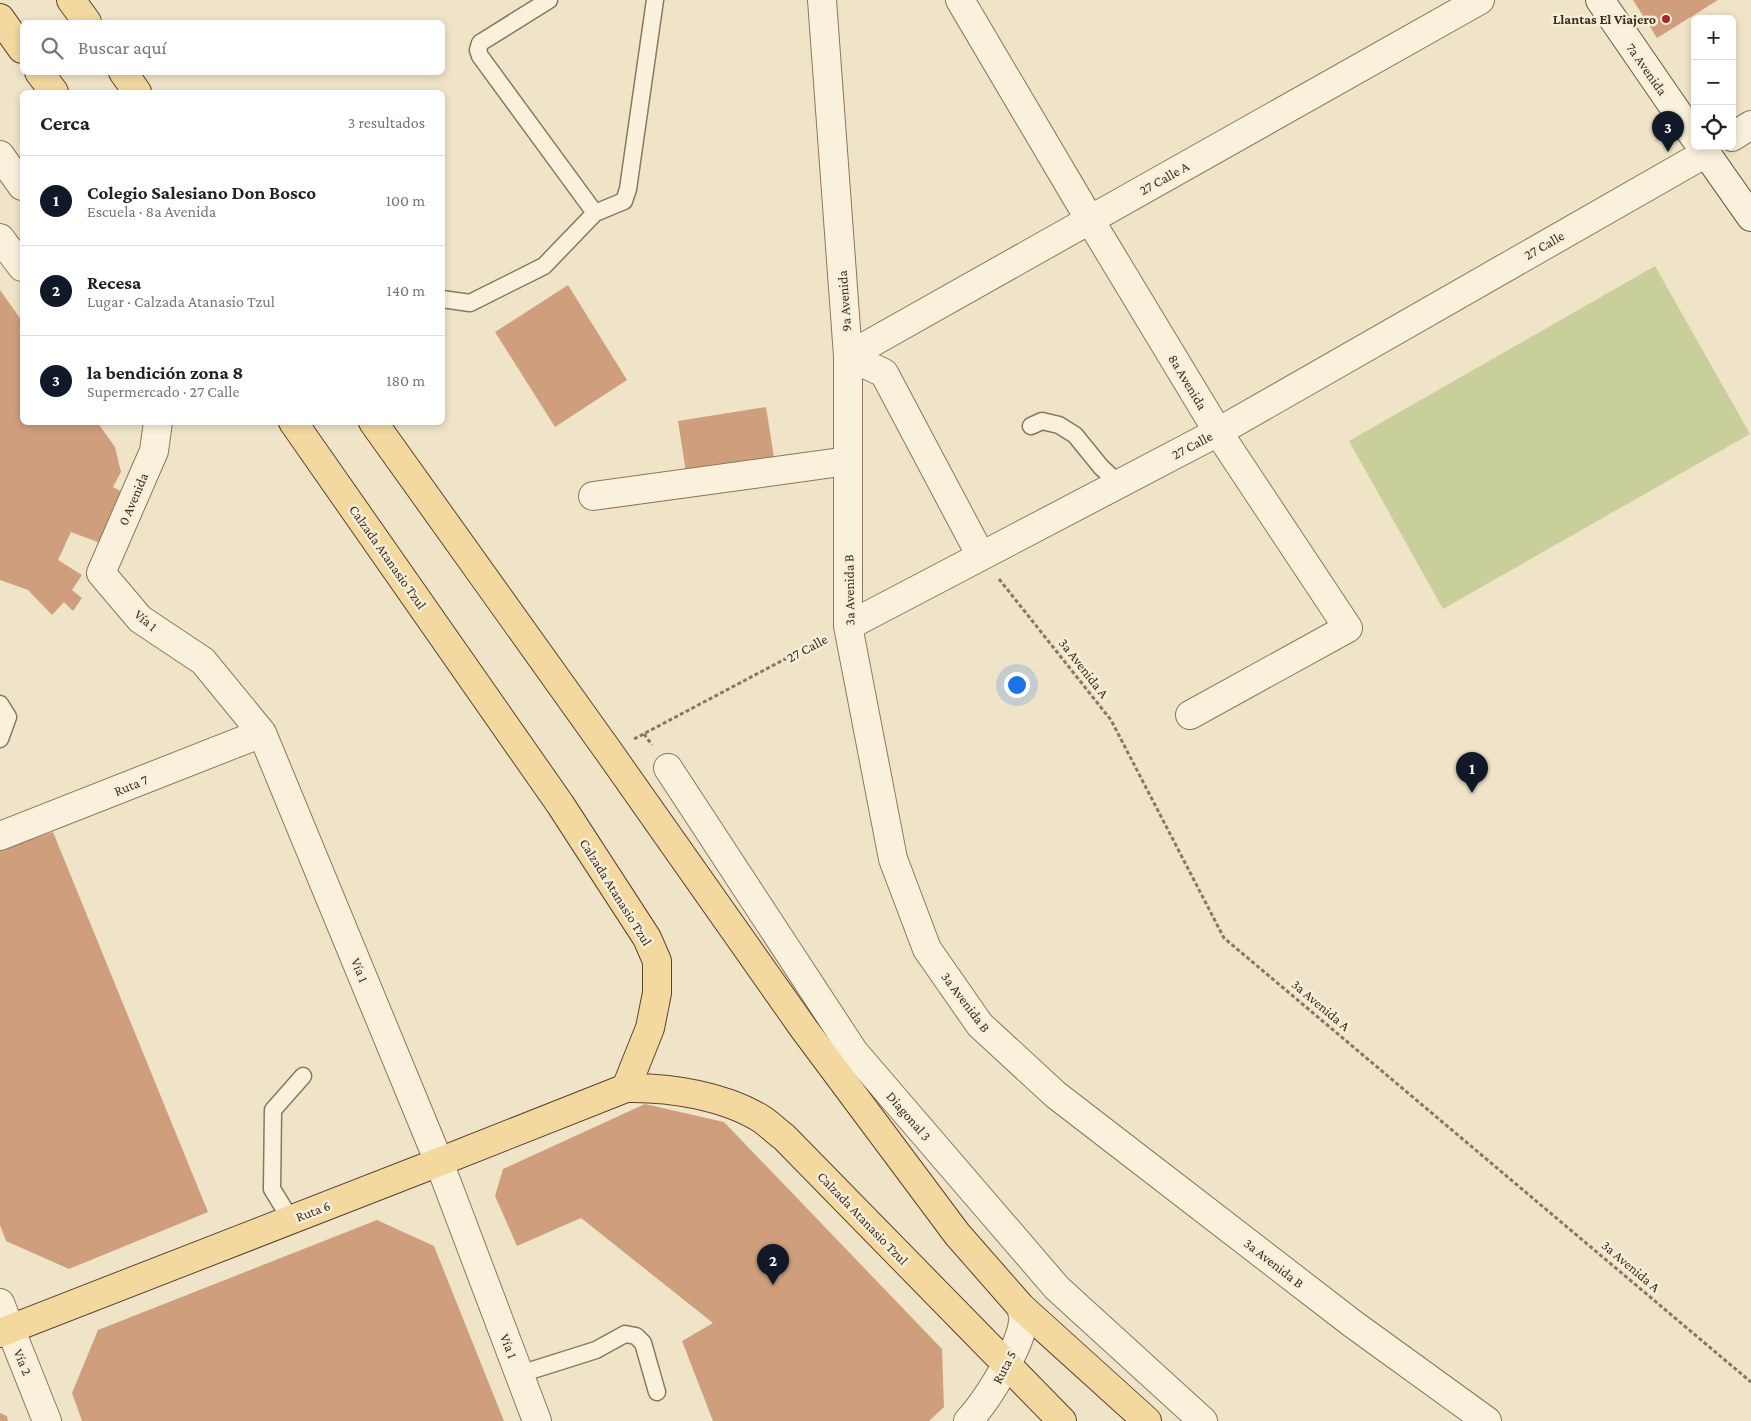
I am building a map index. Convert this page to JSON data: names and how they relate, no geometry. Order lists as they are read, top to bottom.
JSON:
{
  "streets": {
    "main road": ["Calzada Atanasio Tzul", "Ruta 6"],
    "street": [
      "7a Avenida",
      "27 Calle A",
      "27 Calle",
      "9a Avenida",
      "8a Avenida",
      "0 Avenida",
      "3a Avenida B",
      "Vía 1",
      "Ruta 7",
      "Diagonal 3",
      "Vía 2",
      "Ruta 5"
    ],
    "path": ["3a Avenida A"]
  },
  "crossings": [
    ["27 Calle A", "9a Avenida"],
    ["27 Calle A", "8a Avenida"],
    ["27 Calle A", "3a Avenida B"],
    ["27 Calle", "8a Avenida"],
    ["27 Calle", "3a Avenida B"],
    ["27 Calle", "3a Avenida A"],
    ["9a Avenida", "3a Avenida B"],
    ["0 Avenida", "Vía 1"],
    ["Calzada Atanasio Tzul", "Ruta 6"],
    ["Calzada Atanasio Tzul", "Ruta 5"],
    ["Vía 1", "Ruta 7"],
    ["Vía 1", "Ruta 6"],
    ["Ruta 6", "Vía 2"]
  ],
  "places": ["Llantas El Viajero"],
  "page": {
    "map_buttons": ["+", "−"],
    "search": "Buscar aquí",
    "heading": ["Cerca", "3 resultados"],
    "pins": ["3", "1", "2"],
    "list": [
      {
        "mark": "1",
        "name": "Colegio Salesiano Don Bosco",
        "note": "Escuela · 8a Avenida",
        "value": "100 m"
      },
      {
        "mark": "2",
        "name": "Recesa",
        "note": "Lugar · Calzada Atanasio Tzul",
        "value": "140 m"
      },
      {
        "mark": "3",
        "name": "la bendición zona 8",
        "note": "Supermercado · 27 Calle",
        "value": "180 m"
      }
    ]
  }
}
